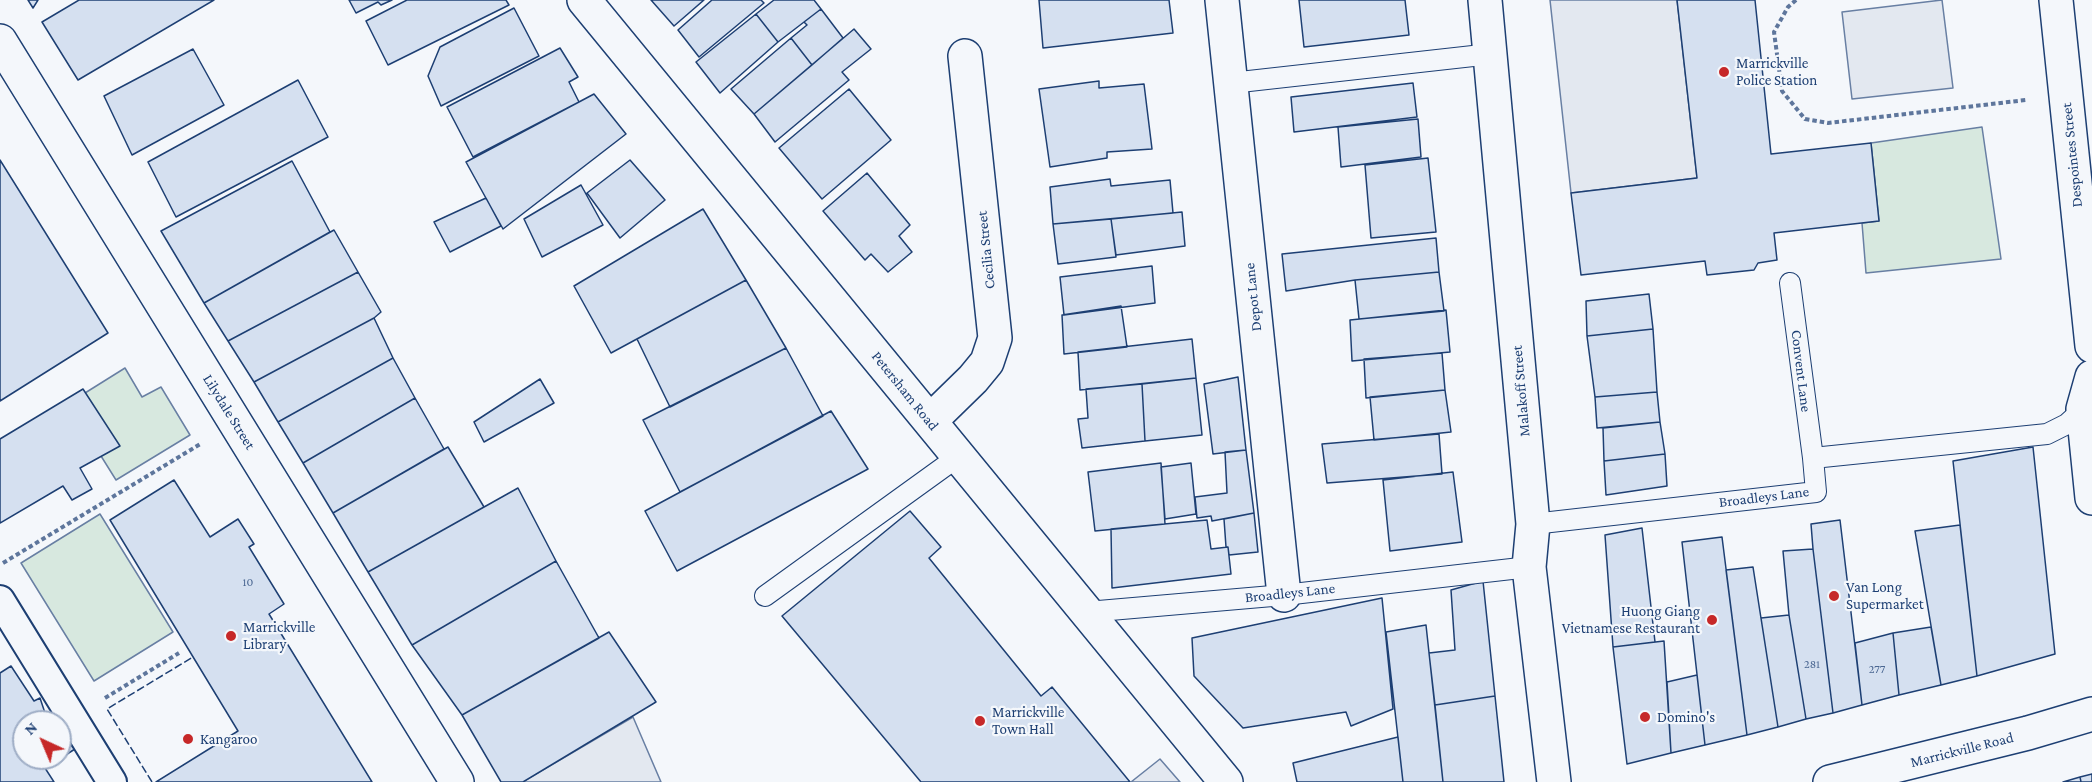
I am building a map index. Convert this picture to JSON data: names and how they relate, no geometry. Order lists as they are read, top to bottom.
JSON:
{
  "streets": {
    "street": [
      "Despointes Street",
      "Cecilia Street",
      "Depot Lane",
      "Petersham Road",
      "Malakoff Street",
      "Lilydale Street",
      "Marrickville Road"
    ],
    "lane": ["Convent Lane", "Broadleys Lane"]
  },
  "crossings": [
    ["Cecilia Street", "Petersham Road"],
    ["Depot Lane", "Broadleys Lane"],
    ["Convent Lane", "Broadleys Lane"],
    ["Petersham Road", "Broadleys Lane"],
    ["Malakoff Street", "Broadleys Lane"]
  ],
  "places": [
    "Marrickville Police Station",
    "Van Long Supermarket",
    "Huong Giang Vietnamese Restaurant",
    "Marrickville Library",
    "Domino's",
    "Marrickville Town Hall",
    "Kangaroo"
  ],
  "house_numbers": ["10", "281", "277"],
  "north": "top left"
}
